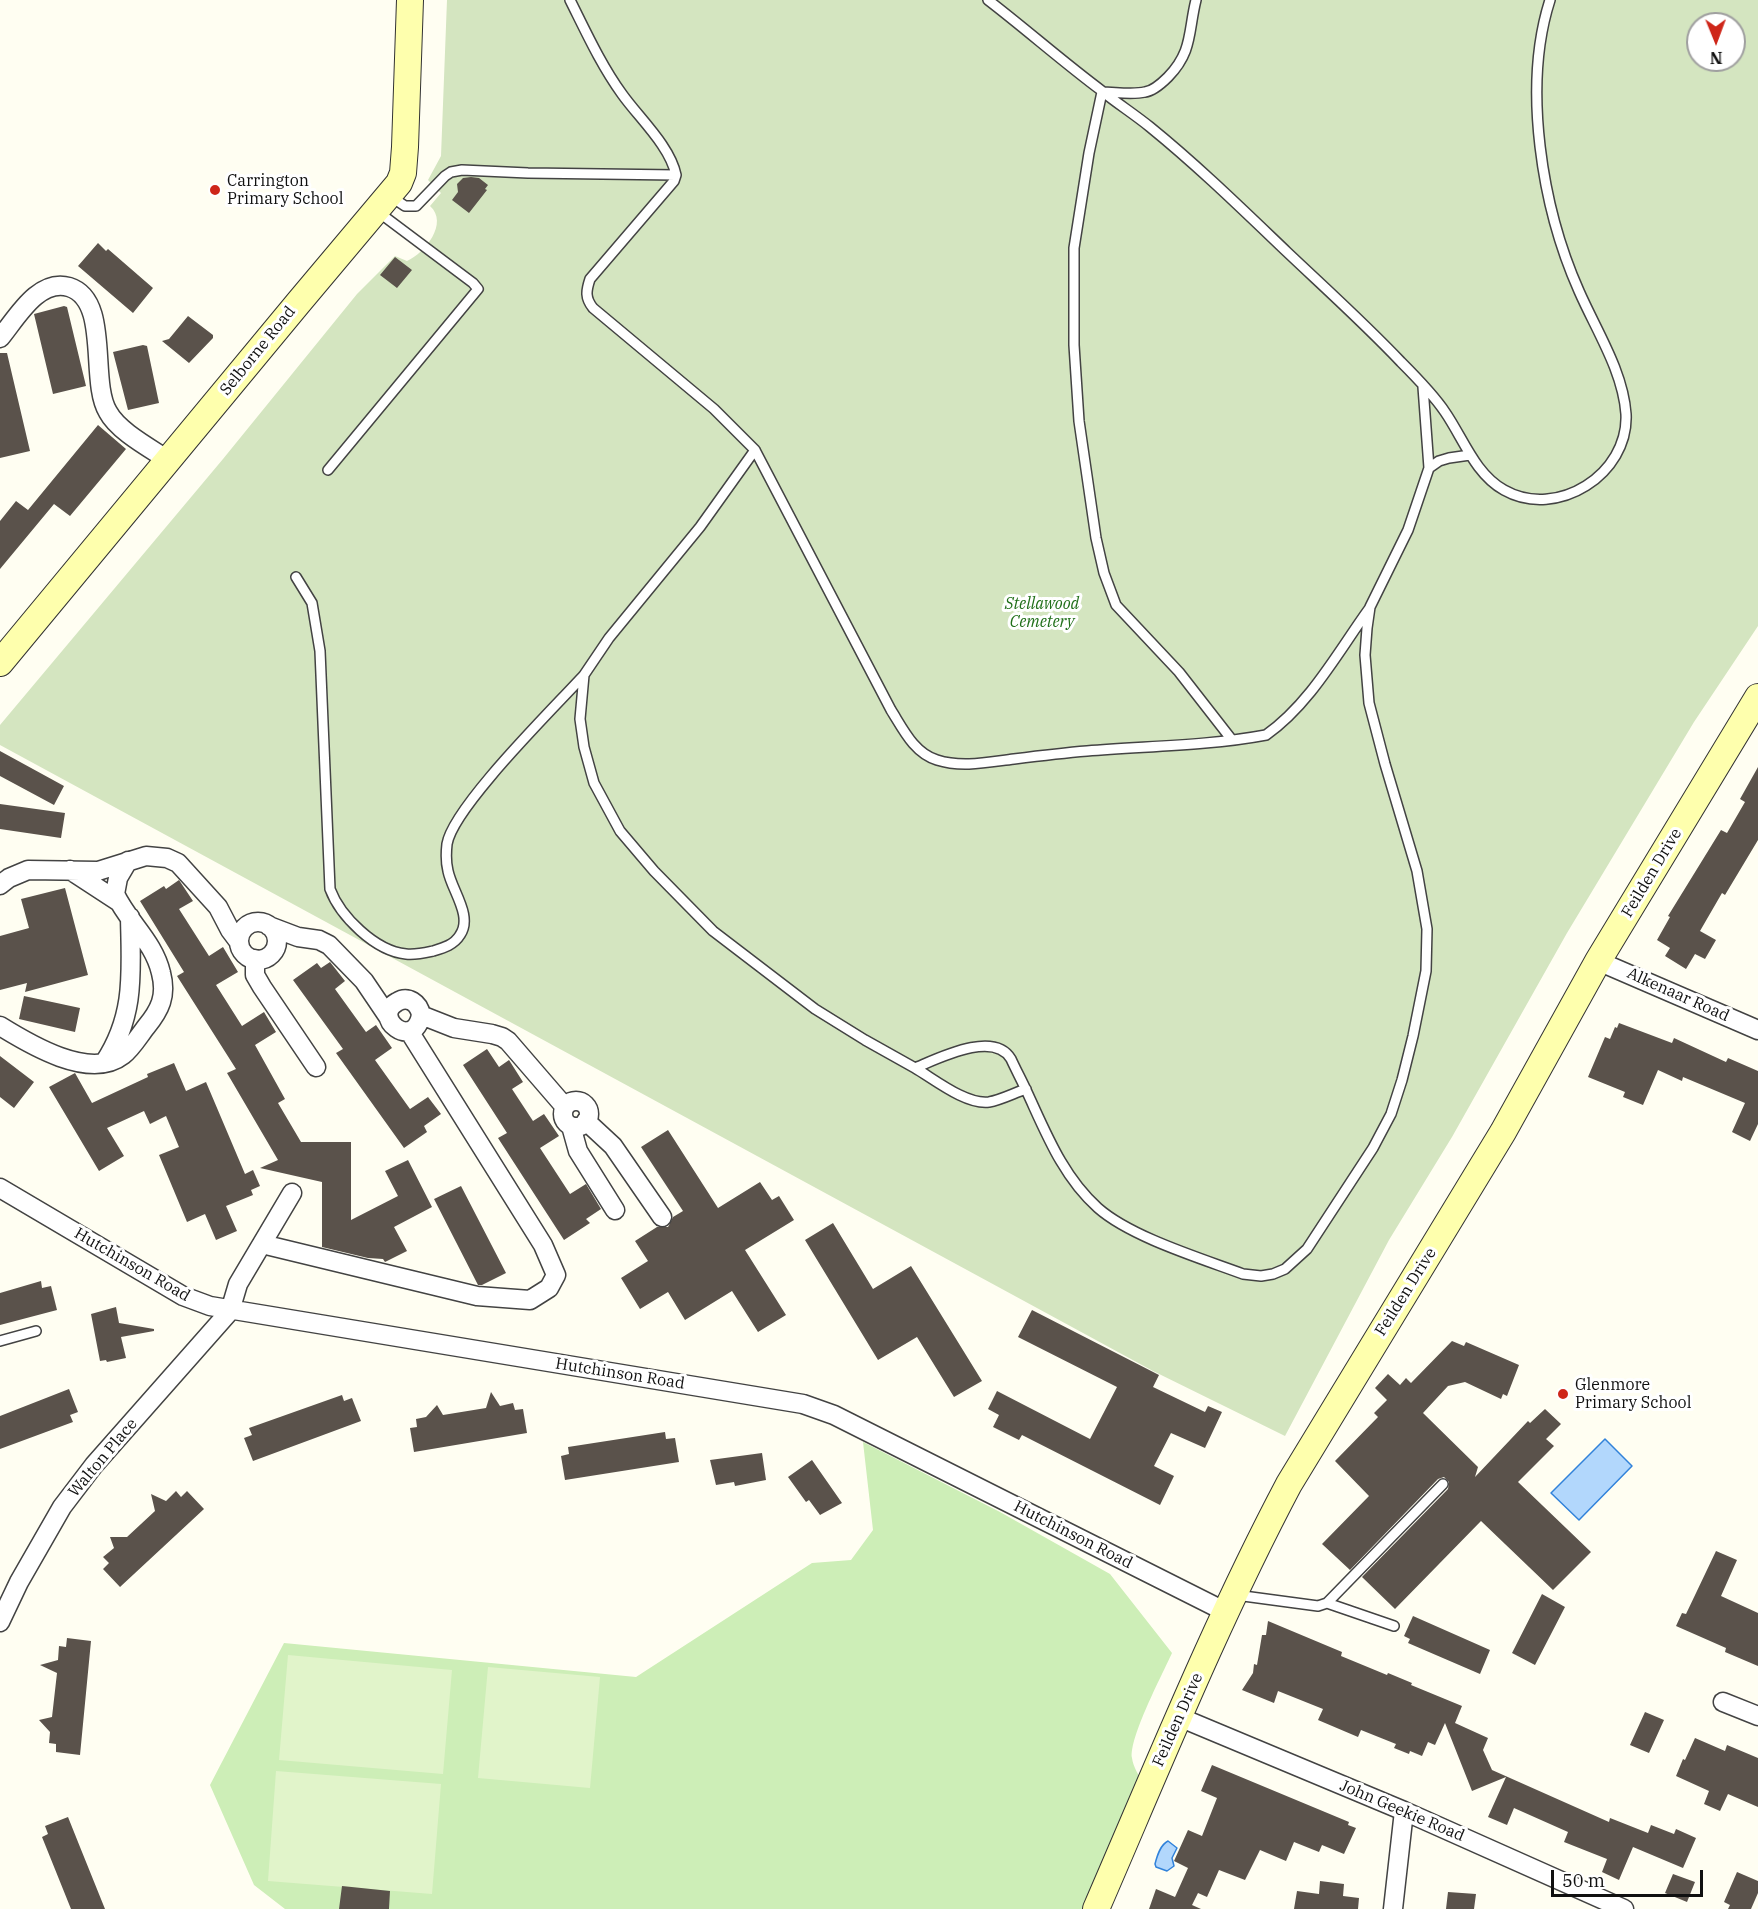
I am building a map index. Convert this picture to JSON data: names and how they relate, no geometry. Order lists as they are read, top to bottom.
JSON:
{
  "streets": {
    "street": [
      "Selborne Road",
      "Feilden Drive",
      "Alkenaar Road",
      "Hutchinson Road",
      "Walton Place",
      "John Geekie Road"
    ]
  },
  "crossings": [
    ["Feilden Drive", "Alkenaar Road"],
    ["Feilden Drive", "Hutchinson Road"],
    ["Feilden Drive", "John Geekie Road"],
    ["Hutchinson Road", "Walton Place"]
  ],
  "parks": ["Stellawood Cemetery"],
  "places": ["Carrington Primary School", "Glenmore Primary School"],
  "scale_bar": "50 m",
  "north": "bottom"
}
